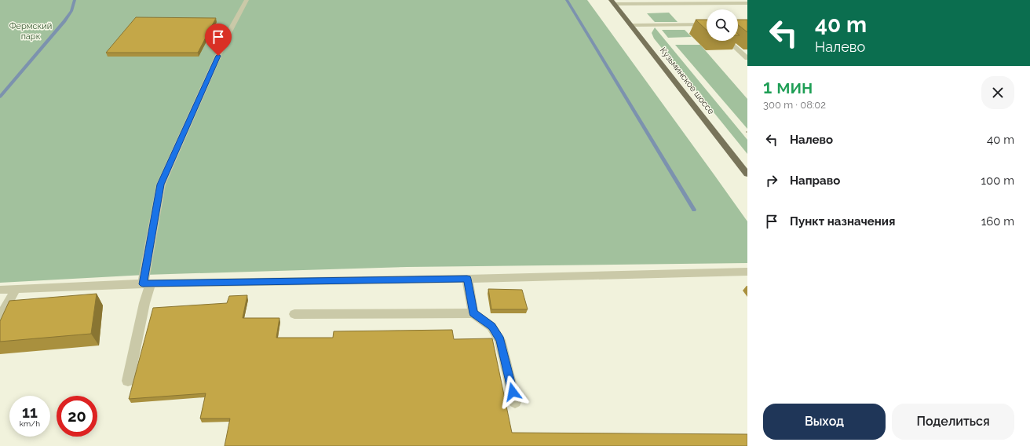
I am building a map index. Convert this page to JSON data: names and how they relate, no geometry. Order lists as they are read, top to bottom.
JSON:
{
  "streets": {
    "main road": ["Кузьминское шоссе"]
  },
  "parks": ["Фермский парк"],
  "page": {
    "turn": ["40 m", "Налево"],
    "heading": ["1 мин", "300 m · 08:02"],
    "list": [
      {
        "name": "Налево",
        "value": "40 m"
      },
      {
        "name": "Направо",
        "value": "100 m"
      },
      {
        "name": "Пункт назначения",
        "value": "160 m"
      }
    ],
    "speed": "11 km/h",
    "limit": "20",
    "buttons": ["Выход", "Поделиться"]
  }
}
